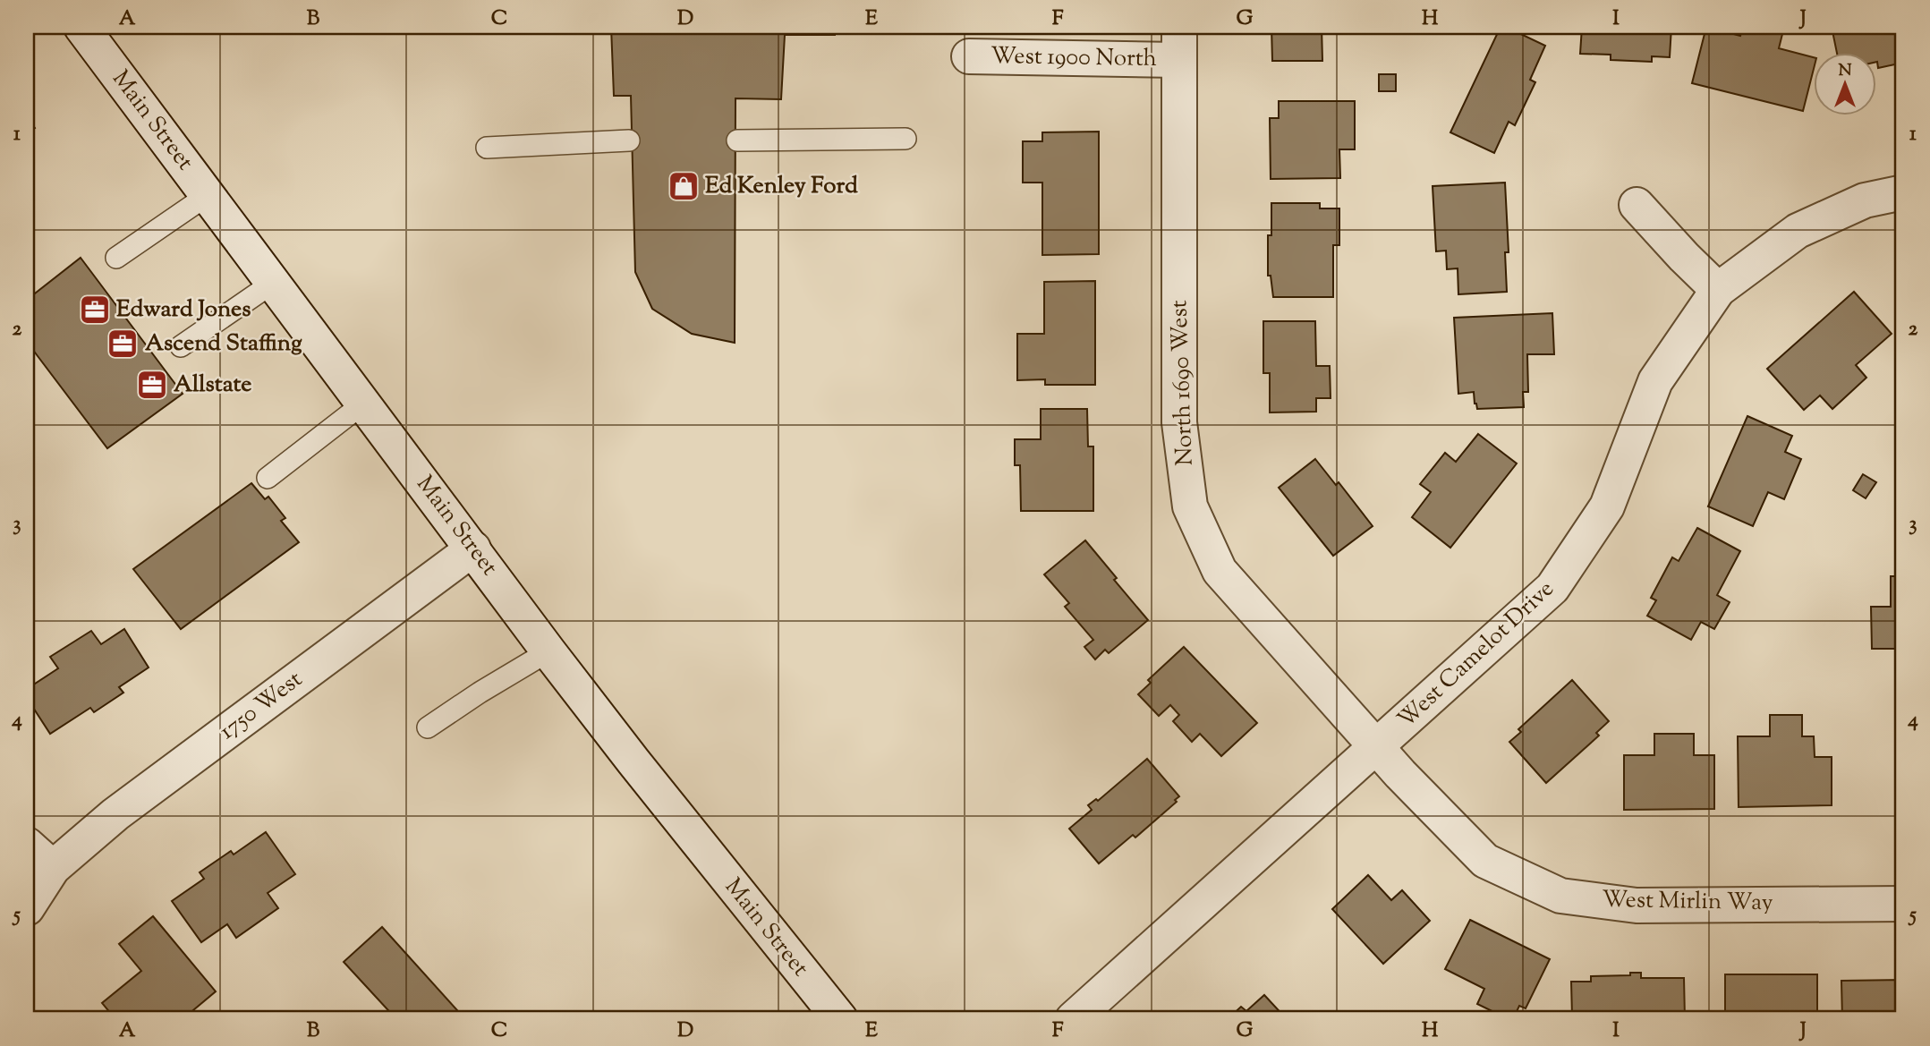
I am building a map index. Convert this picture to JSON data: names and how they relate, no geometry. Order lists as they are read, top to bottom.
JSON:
{
  "streets": {
    "street": [
      "West 1900 North",
      "Main Street",
      "North 1690 West",
      "West Camelot Drive",
      "1750 West",
      "West Mirlin Way"
    ]
  },
  "crossings": [
    ["West 1900 North", "North 1690 West"],
    ["Main Street", "1750 West"],
    ["North 1690 West", "West Camelot Drive"],
    ["North 1690 West", "West Mirlin Way"],
    ["West Camelot Drive", "West Mirlin Way"]
  ],
  "places": {
    "shop": ["Ed Kenley Ford"],
    "office": ["Edward Jones", "Ascend Staffing", "Allstate"]
  },
  "north": "top",
  "grid": {
    "columns": [
      "A",
      "B",
      "C",
      "D",
      "E",
      "F",
      "G",
      "H",
      "I",
      "J"
    ],
    "rows": [
      "1",
      "2",
      "3",
      "4",
      "5"
    ]
  }
}
